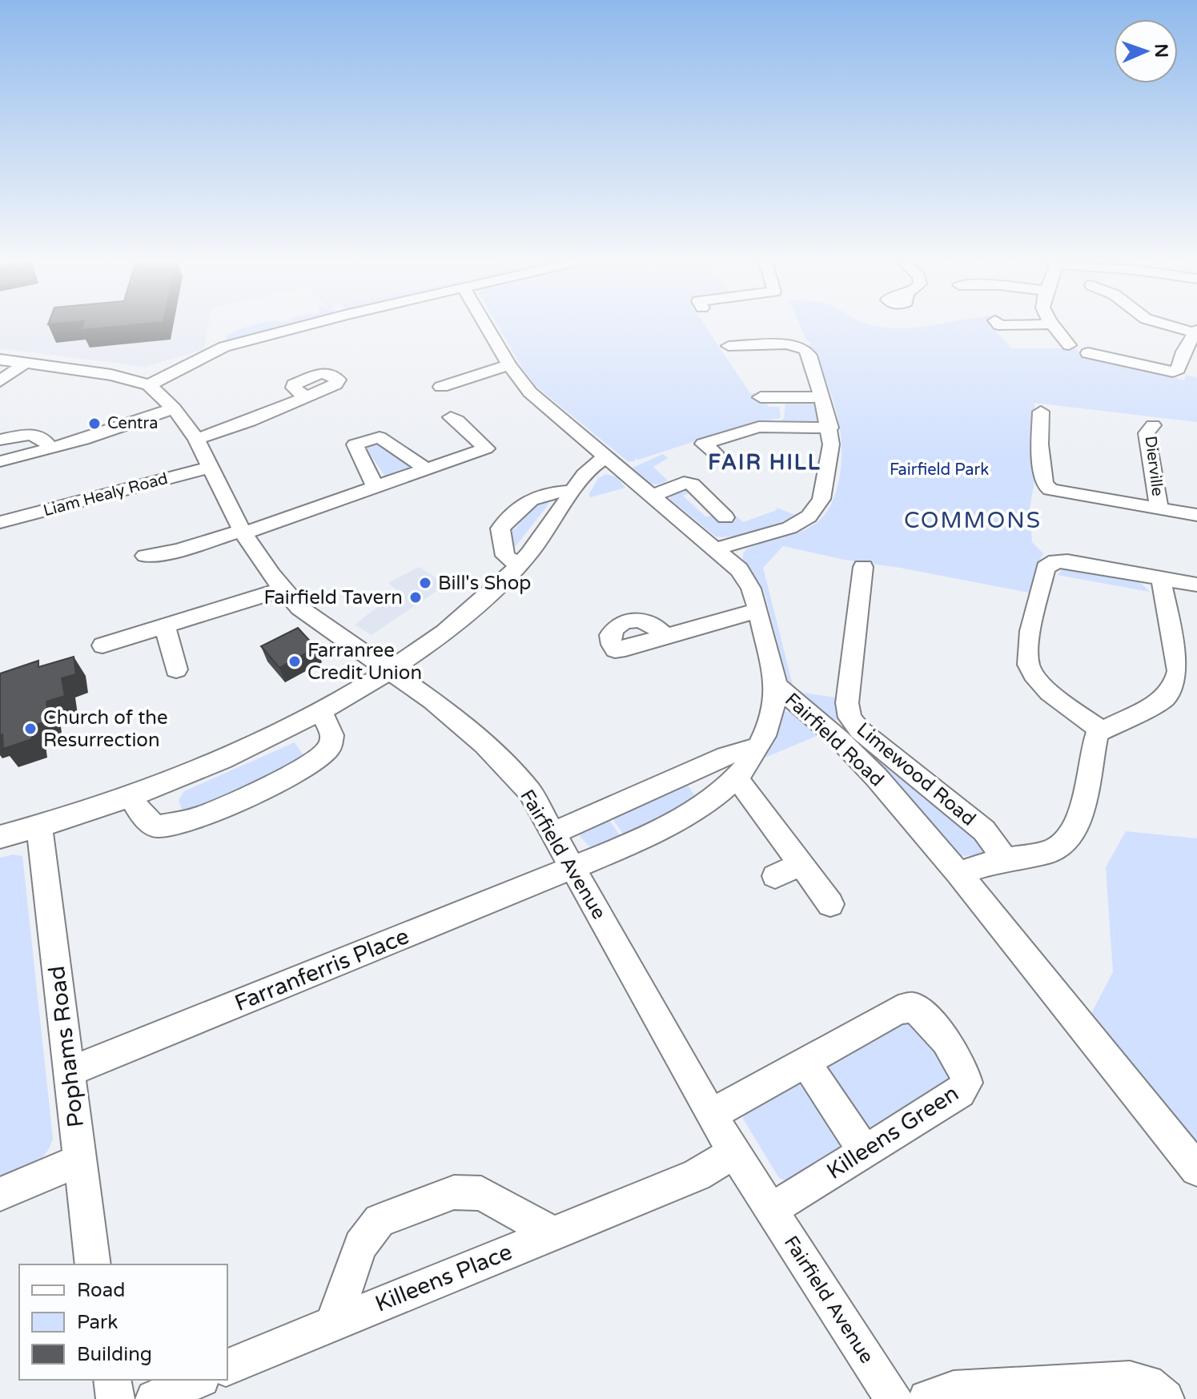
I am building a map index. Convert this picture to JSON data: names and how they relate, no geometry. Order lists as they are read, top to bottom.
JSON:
{
  "streets": {
    "street": [
      "Dierville",
      "Liam Healy Road",
      "Fairfield Road",
      "Limewood Road",
      "Fairfield Avenue",
      "Farranferris Place",
      "Pophams Road",
      "Killeens Green",
      "Killeens Place"
    ]
  },
  "crossings": [
    ["Liam Healy Road", "Fairfield Avenue"],
    ["Fairfield Avenue", "Farranferris Place"],
    ["Fairfield Avenue", "Killeens Green"],
    ["Fairfield Avenue", "Killeens Place"],
    ["Farranferris Place", "Pophams Road"]
  ],
  "districts": ["FAIR HILL", "COMMONS"],
  "parks": ["Fairfield Park"],
  "places": [
    "Centra",
    "Bill's Shop",
    "Fairfield Tavern",
    "Farranree Credit Union",
    "Church of the Resurrection"
  ],
  "legend": ["Road", "Park", "Building"],
  "north": "right"
}
